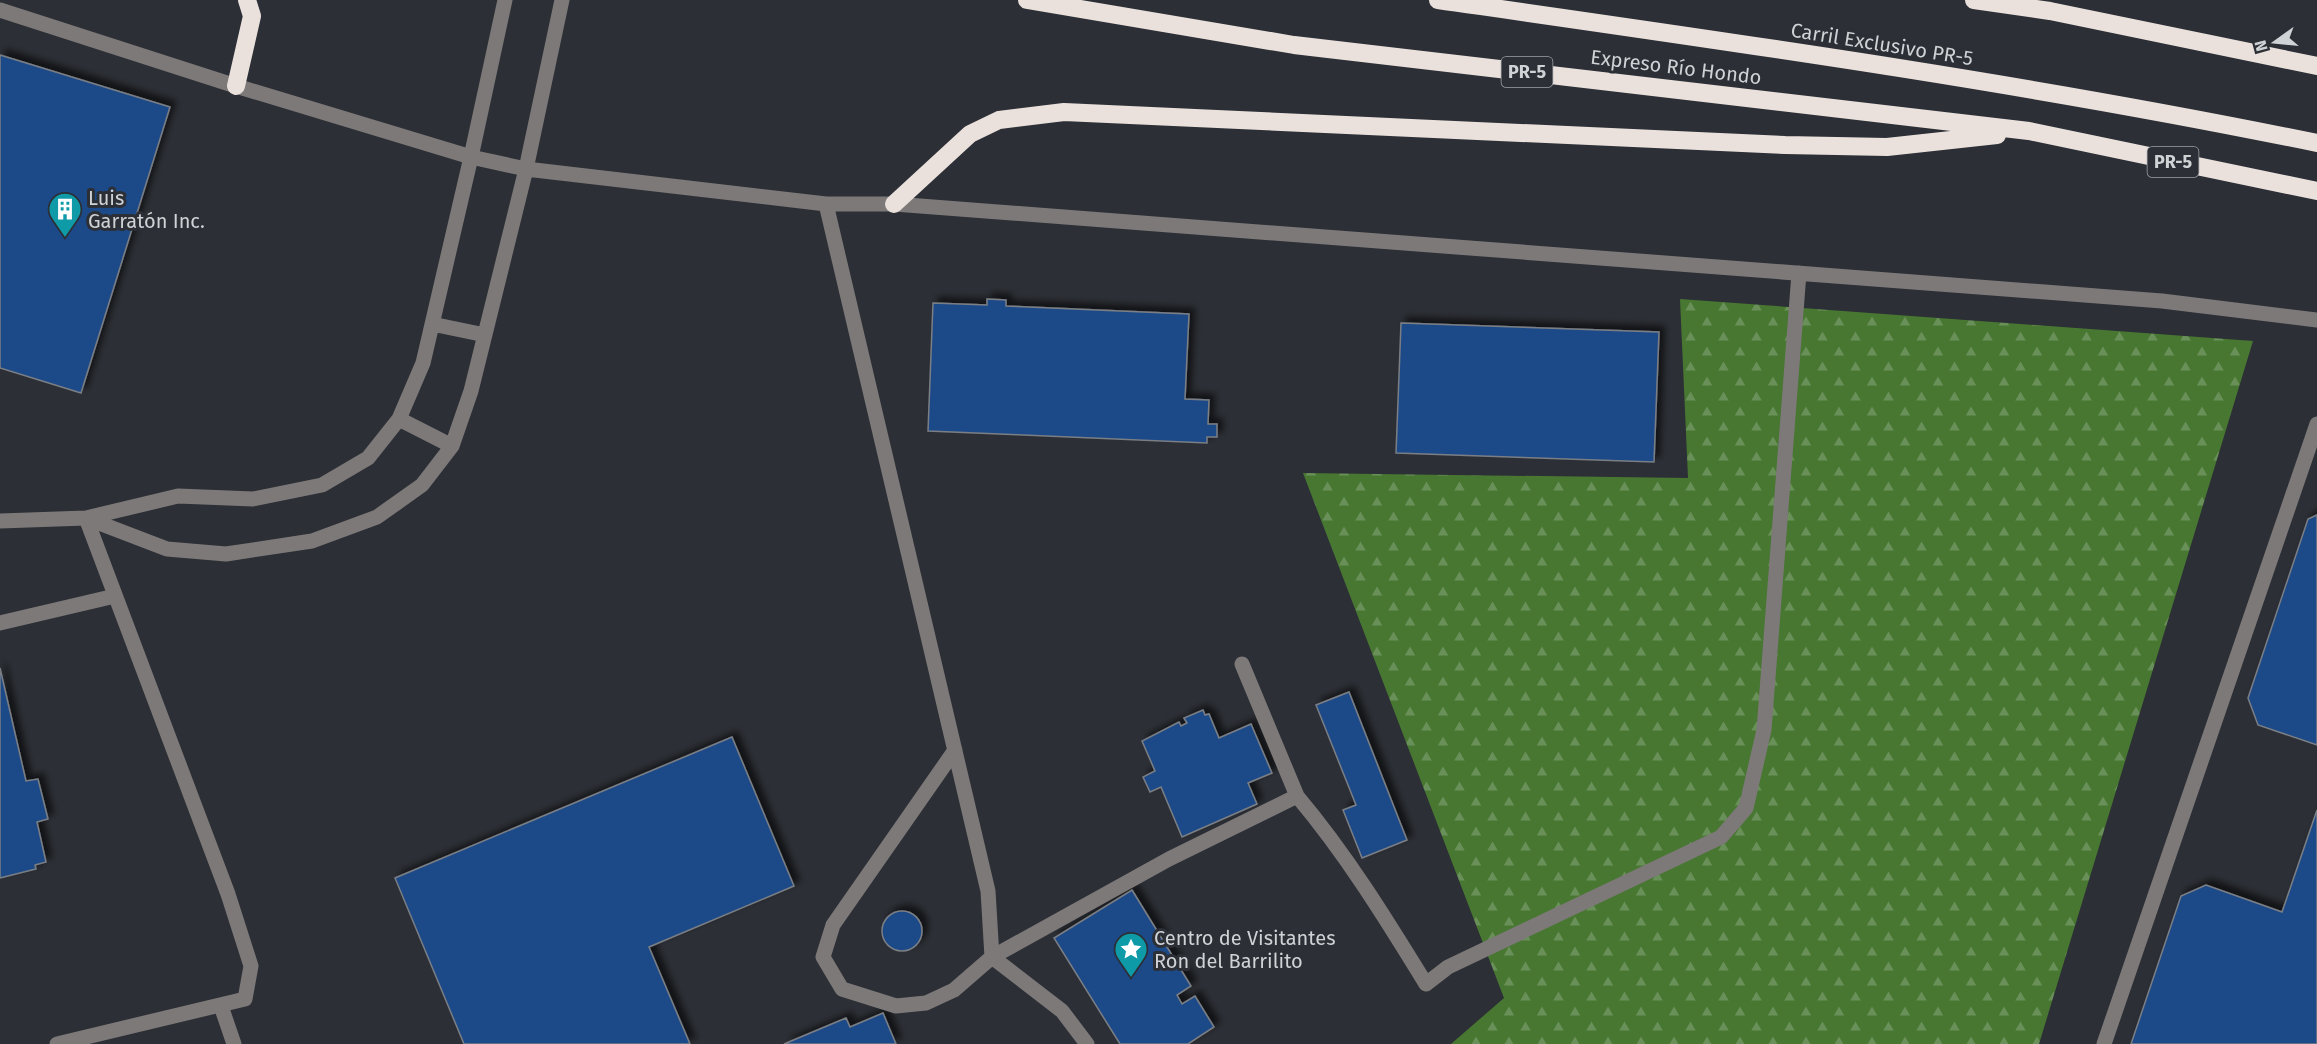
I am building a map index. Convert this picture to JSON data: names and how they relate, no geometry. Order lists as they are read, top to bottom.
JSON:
{
  "streets": {
    "highway": ["Carril Exclusivo PR-5", "Expreso Río Hondo", "PR-5"]
  },
  "places": {
    "building": ["Luis Garratón Inc."],
    "place": ["Centro de Visitantes Ron del Barrilito"]
  },
  "north": "left"
}
